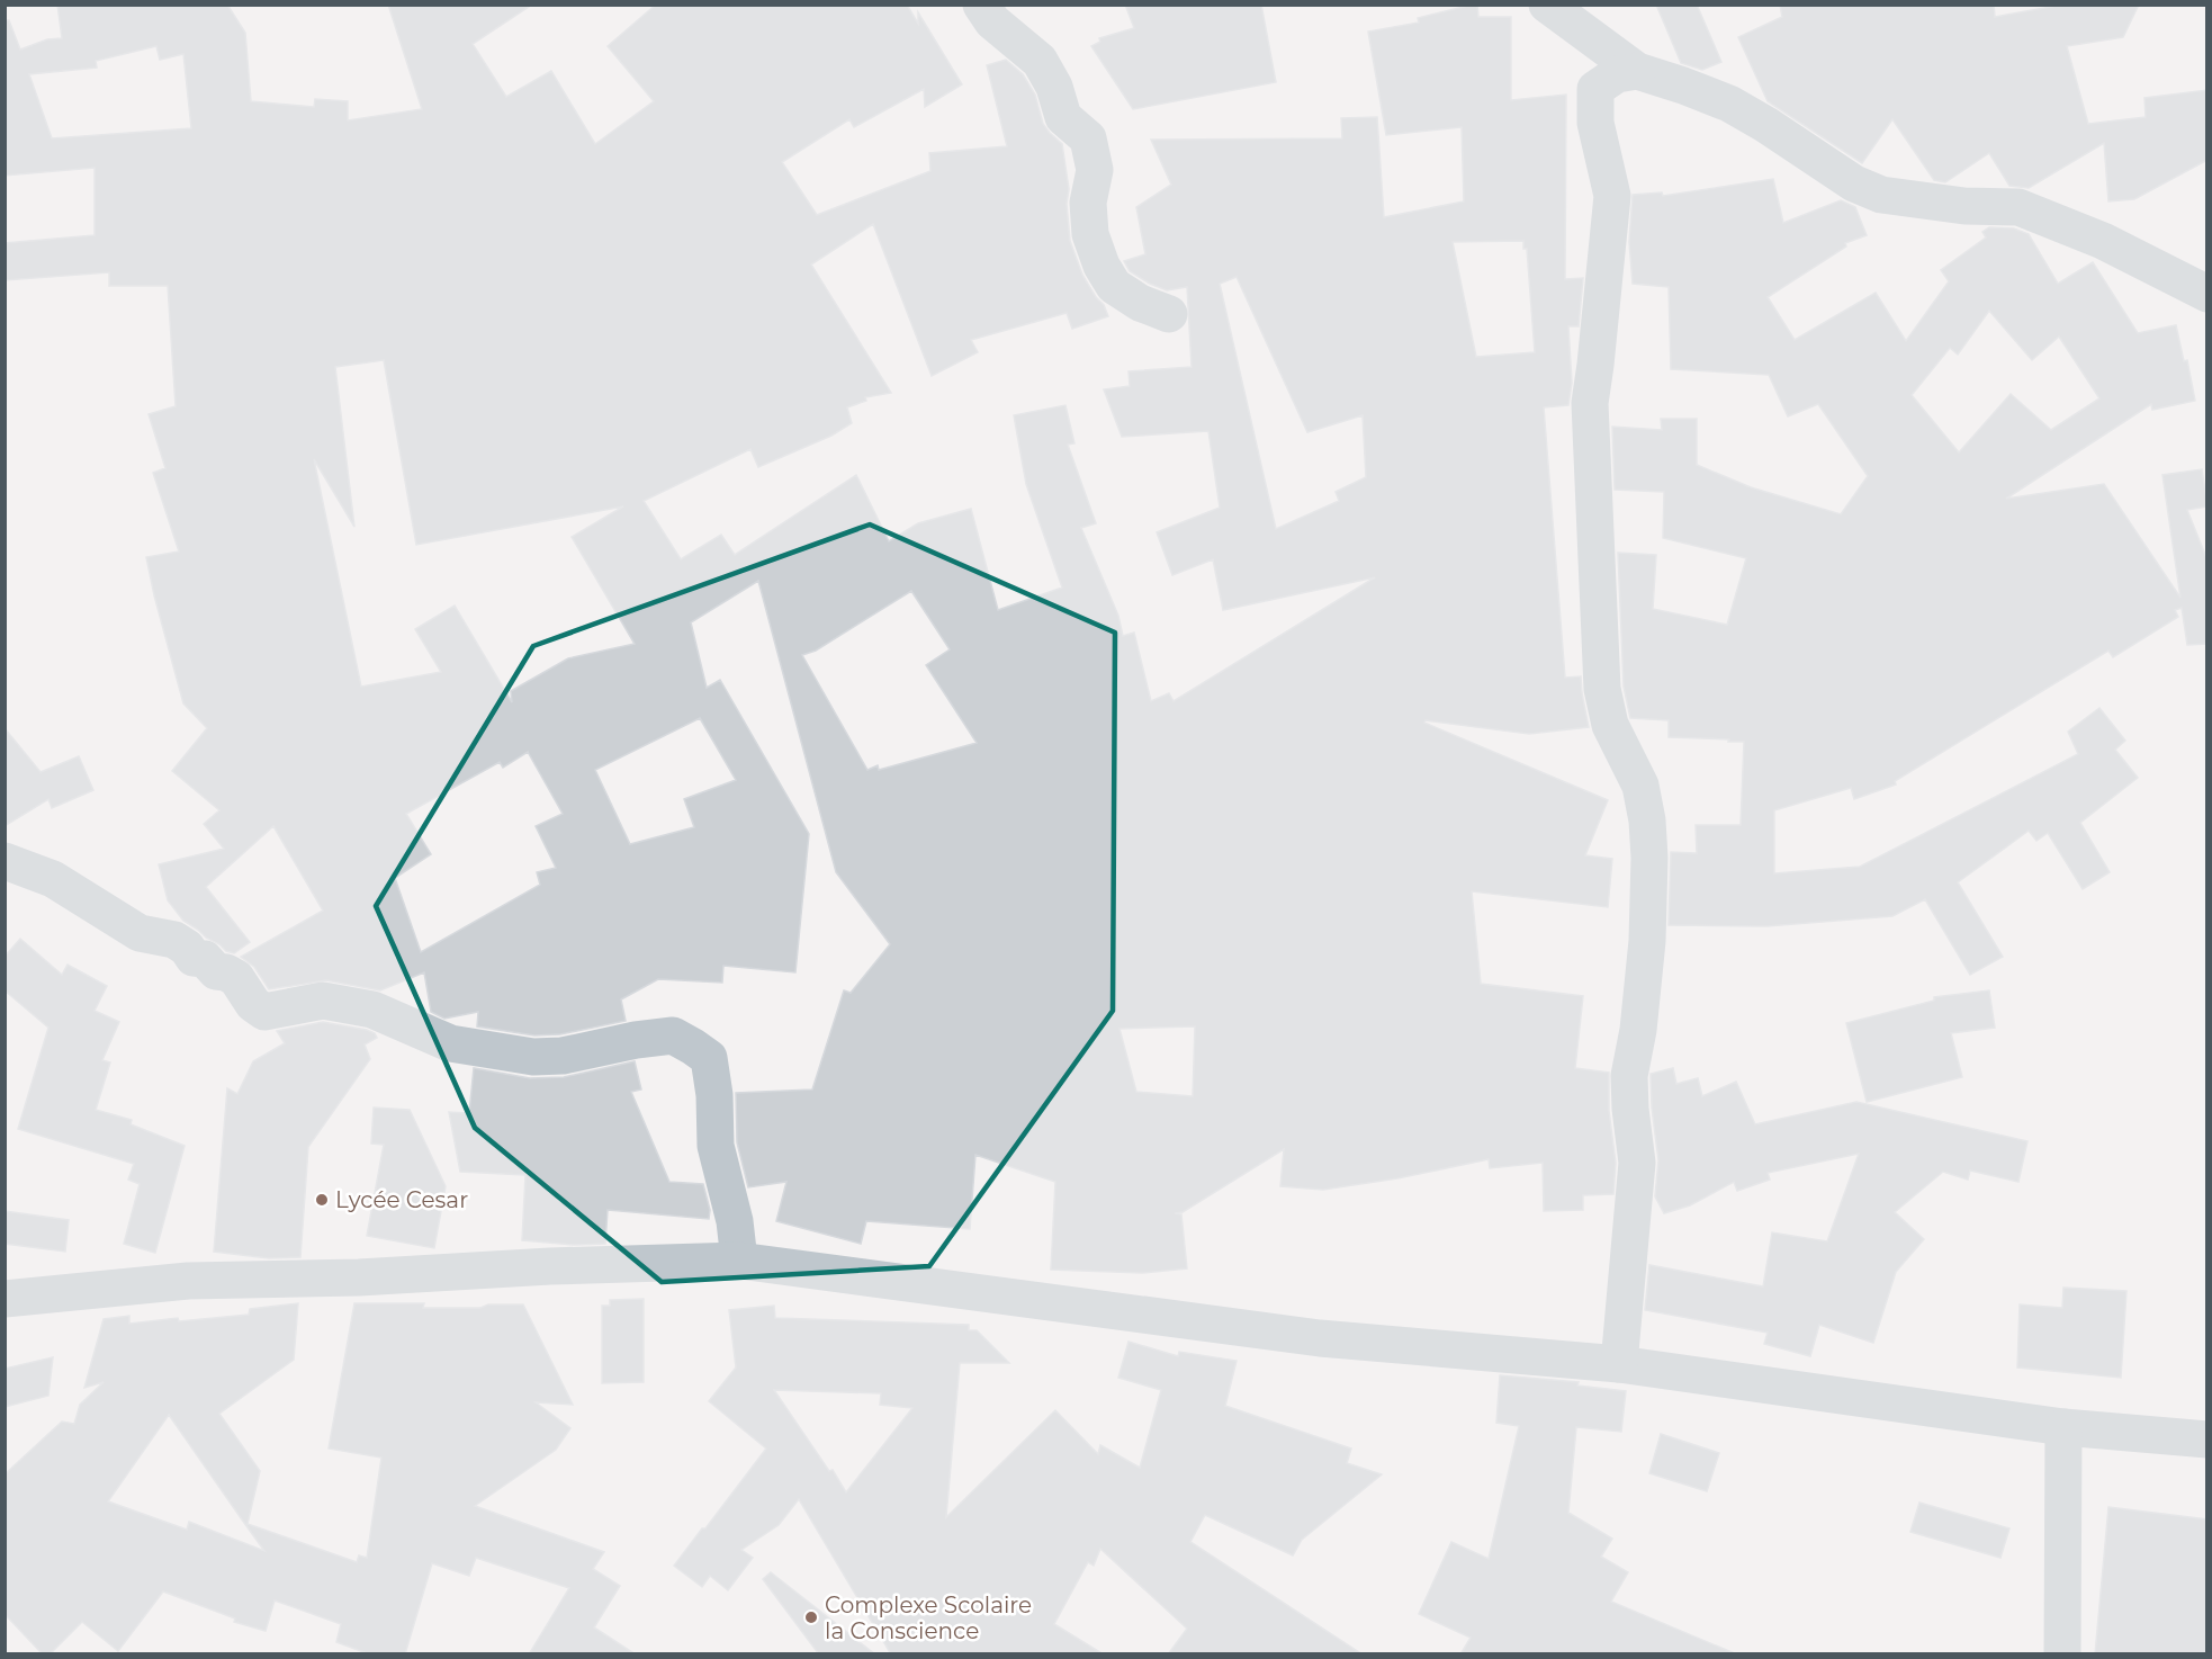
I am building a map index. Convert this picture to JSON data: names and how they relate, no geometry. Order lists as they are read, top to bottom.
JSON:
{
  "places": ["Lycée Cesar", "Complexe Scolaire la Conscience"]
}
